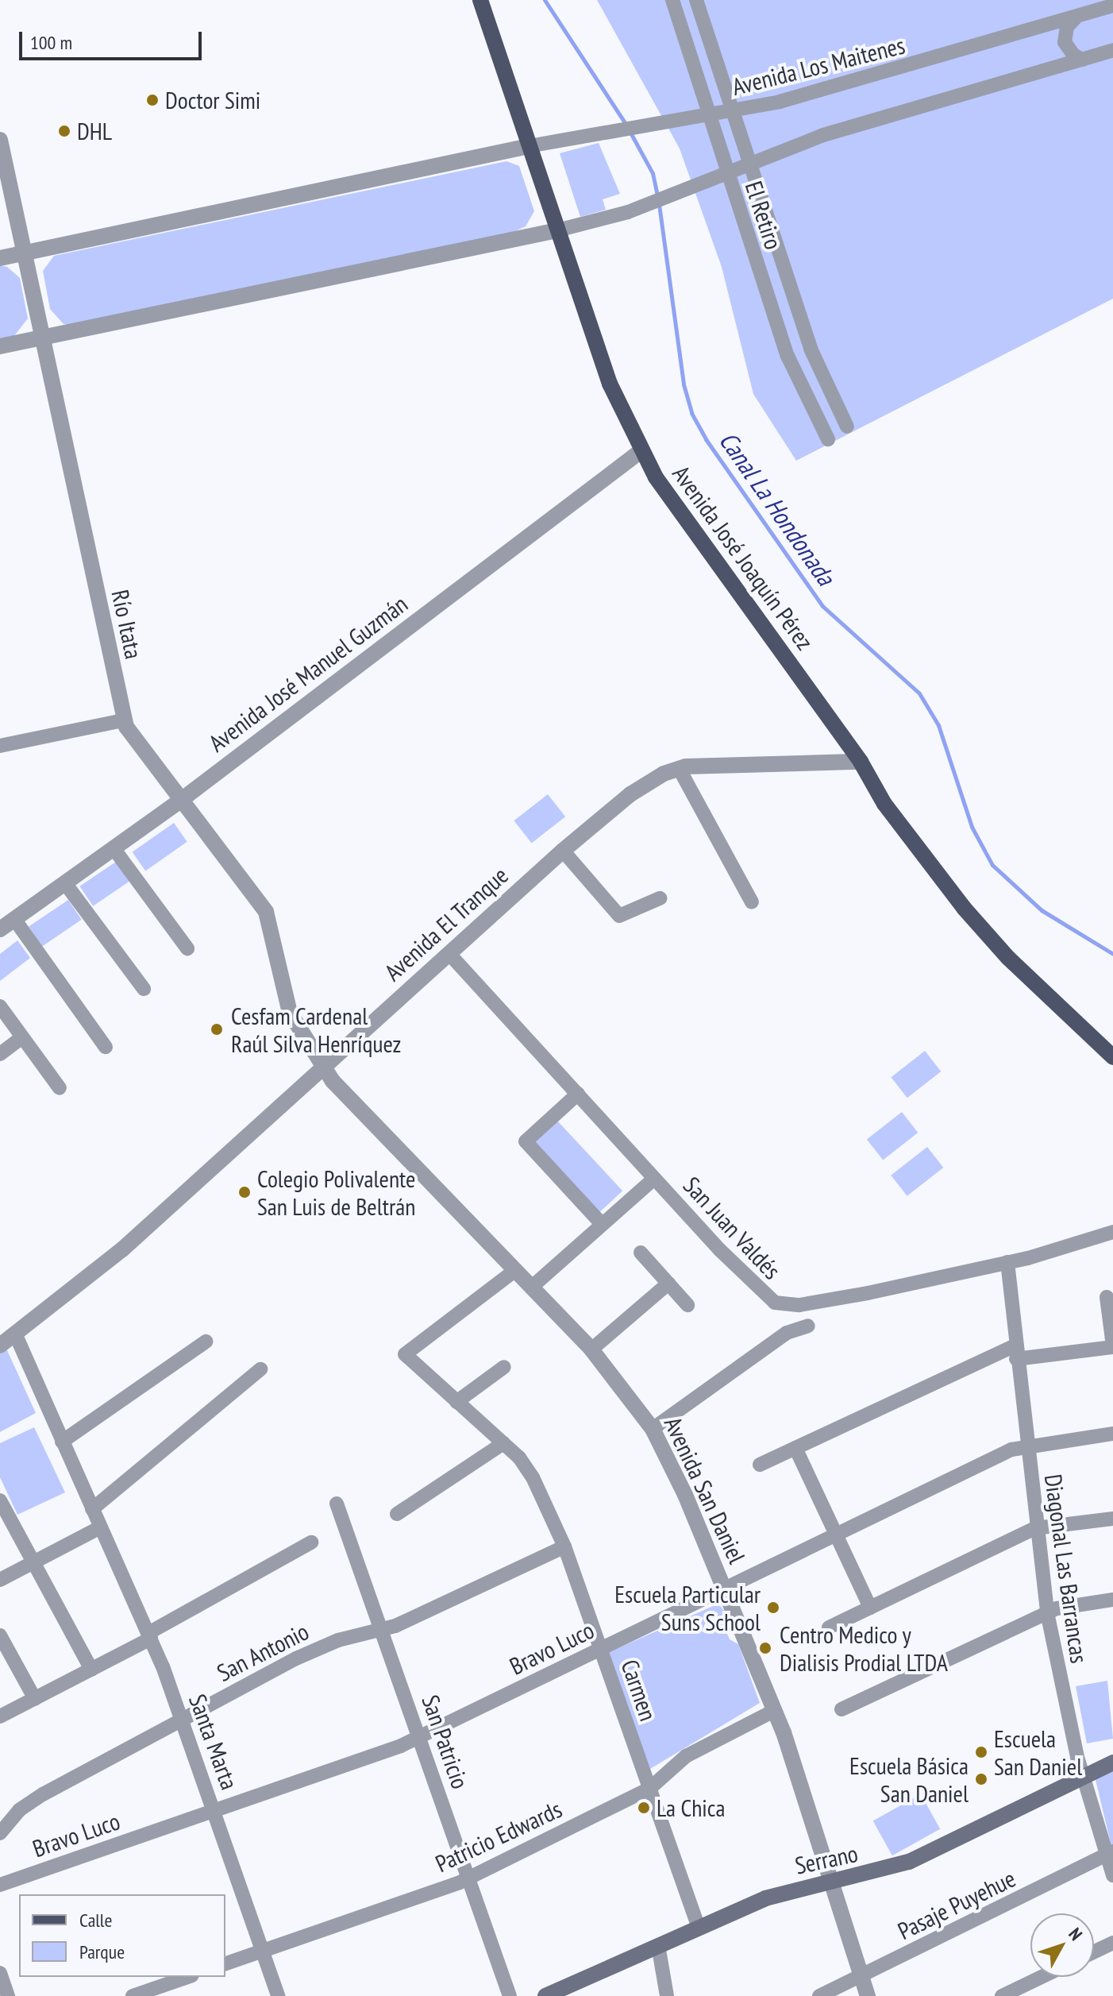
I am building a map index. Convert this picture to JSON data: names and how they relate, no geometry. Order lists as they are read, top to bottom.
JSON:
{
  "streets": {
    "main road": ["Avenida José Joaquín Pérez", "Serrano"],
    "street": [
      "Avenida Los Maitenes",
      "El Retiro",
      "Río Itata",
      "Avenida José Manuel Guzmán",
      "Avenida El Tranque",
      "San Juan Valdés",
      "Avenida San Daniel",
      "Diagonal Las Barrancas",
      "Bravo Luco",
      "San Antonio",
      "Carmen",
      "Santa Marta",
      "San Patricio",
      "Patricio Edwards",
      "Pasaje Puyehue"
    ]
  },
  "crossings": [
    ["Avenida Los Maitenes", "El Retiro"],
    ["Avenida Los Maitenes", "Avenida José Joaquín Pérez"],
    ["Avenida José Joaquín Pérez", "Avenida José Manuel Guzmán"],
    ["Avenida José Joaquín Pérez", "Avenida El Tranque"],
    ["Río Itata", "Avenida José Manuel Guzmán"],
    ["Río Itata", "Avenida El Tranque"],
    ["Río Itata", "Avenida San Daniel"],
    ["Avenida El Tranque", "San Juan Valdés"],
    ["Avenida El Tranque", "Avenida San Daniel"],
    ["Avenida El Tranque", "Santa Marta"],
    ["San Juan Valdés", "Diagonal Las Barrancas"],
    ["Avenida San Daniel", "Bravo Luco"],
    ["Avenida San Daniel", "Carmen"],
    ["Avenida San Daniel", "Patricio Edwards"],
    ["Avenida San Daniel", "Serrano"],
    ["Avenida San Daniel", "Pasaje Puyehue"],
    ["Diagonal Las Barrancas", "Bravo Luco"],
    ["Diagonal Las Barrancas", "Serrano"],
    ["Diagonal Las Barrancas", "Pasaje Puyehue"],
    ["Bravo Luco", "Carmen"],
    ["Bravo Luco", "Santa Marta"],
    ["Bravo Luco", "San Patricio"],
    ["San Antonio", "Carmen"],
    ["San Antonio", "Santa Marta"],
    ["San Antonio", "San Patricio"],
    ["Carmen", "Patricio Edwards"],
    ["Carmen", "Serrano"],
    ["Santa Marta", "Patricio Edwards"],
    ["San Patricio", "Patricio Edwards"]
  ],
  "water": ["Canal La Hondonada"],
  "places": [
    "Doctor Simi",
    "DHL",
    "Cesfam Cardenal Raúl Silva Henríquez",
    "Colegio Polivalente San Luis de Beltrán",
    "Escuela Particular Suns School",
    "Centro Medico y Dialisis Prodial LTDA",
    "Escuela San Daniel",
    "Escuela Básica San Daniel",
    "La Chica"
  ],
  "legend": ["Calle", "Parque"],
  "scale_bar": "100 m",
  "north": "top right"
}
